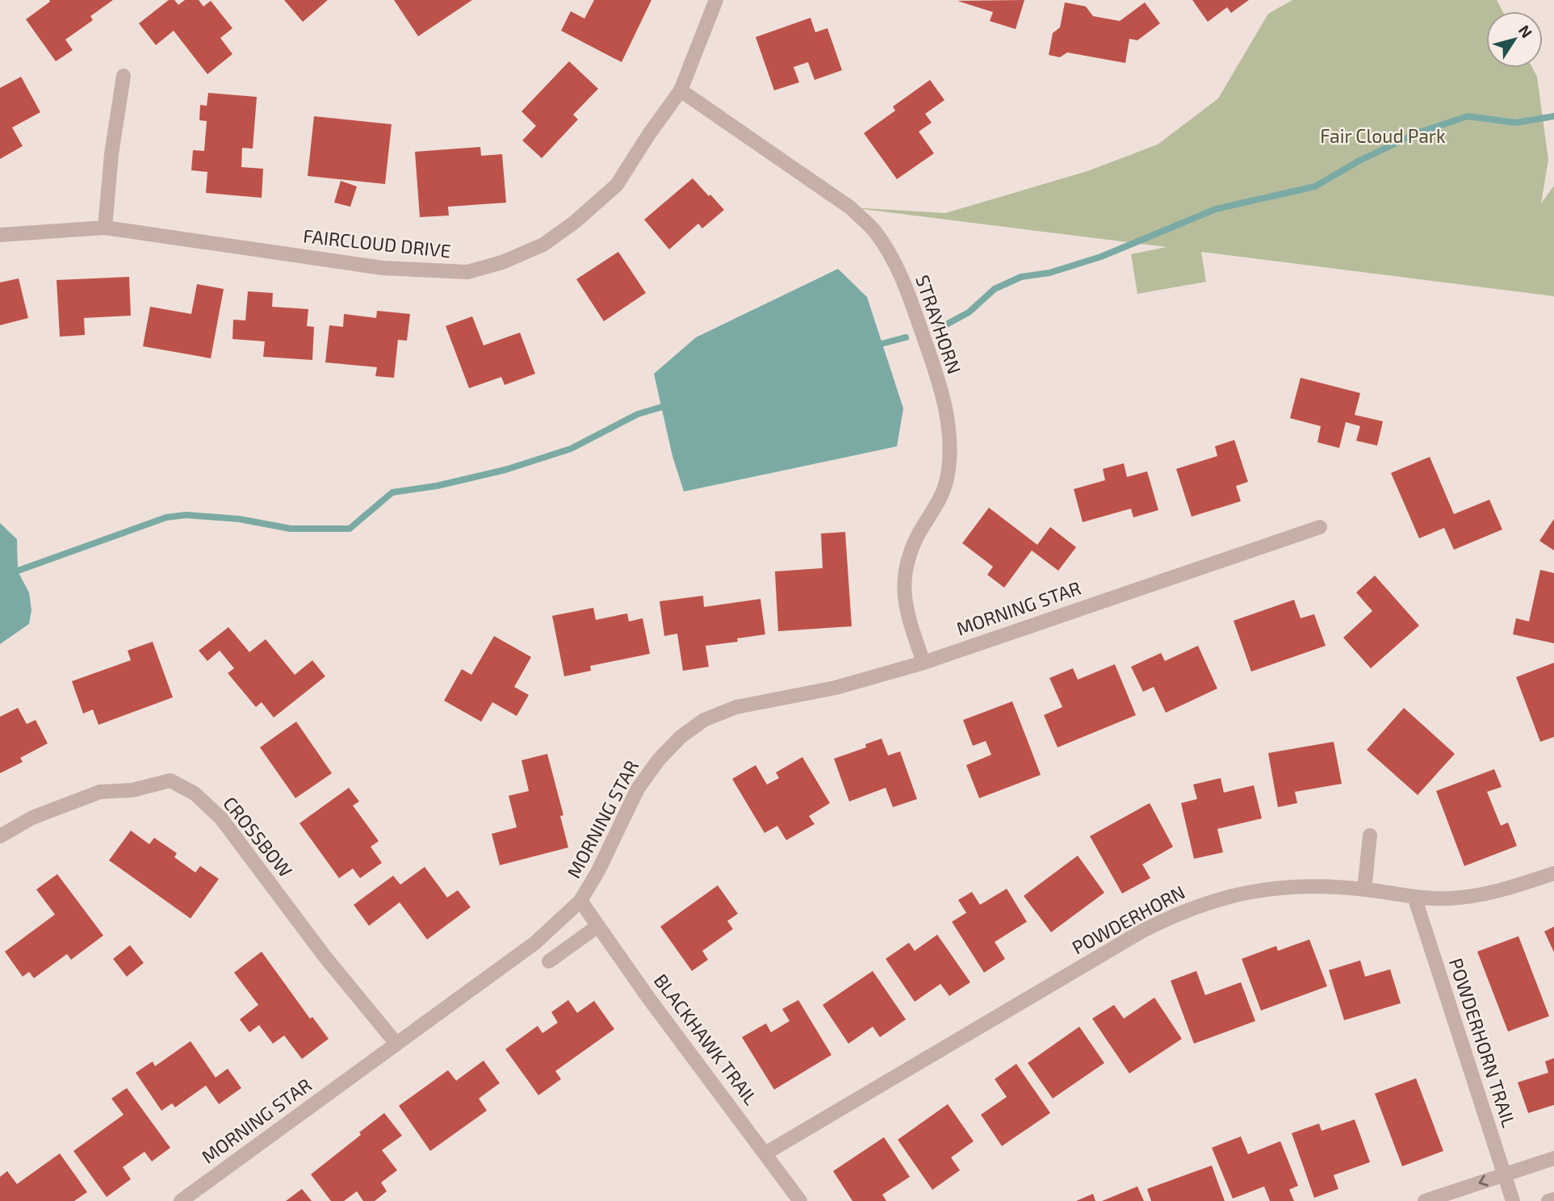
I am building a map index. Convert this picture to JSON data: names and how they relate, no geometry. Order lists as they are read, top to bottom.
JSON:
{
  "streets": {
    "street": [
      "FAIRCLOUD DRIVE",
      "STRAYHORN",
      "MORNING STAR",
      "CROSSBOW",
      "POWDERHORN",
      "BLACKHAWK TRAIL",
      "POWDERHORN TRAIL"
    ]
  },
  "crossings": [
    ["FAIRCLOUD DRIVE", "STRAYHORN"],
    ["STRAYHORN", "MORNING STAR"],
    ["MORNING STAR", "CROSSBOW"],
    ["MORNING STAR", "BLACKHAWK TRAIL"],
    ["POWDERHORN", "BLACKHAWK TRAIL"],
    ["POWDERHORN", "POWDERHORN TRAIL"]
  ],
  "parks": ["Fair Cloud Park"],
  "north": "top right"
}
